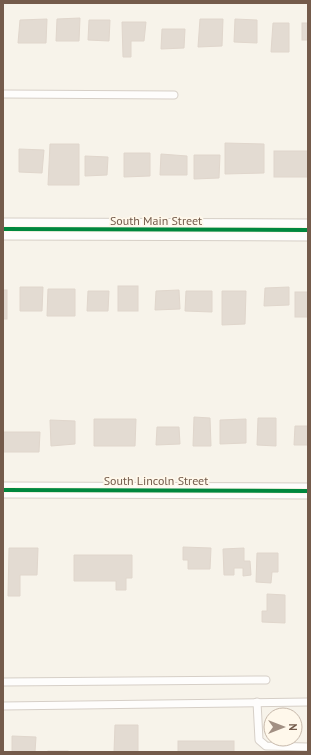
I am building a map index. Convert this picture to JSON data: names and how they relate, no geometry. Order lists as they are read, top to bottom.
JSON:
{
  "streets": {
    "street": ["South Main Street", "South Lincoln Street"]
  },
  "north": "right"
}
